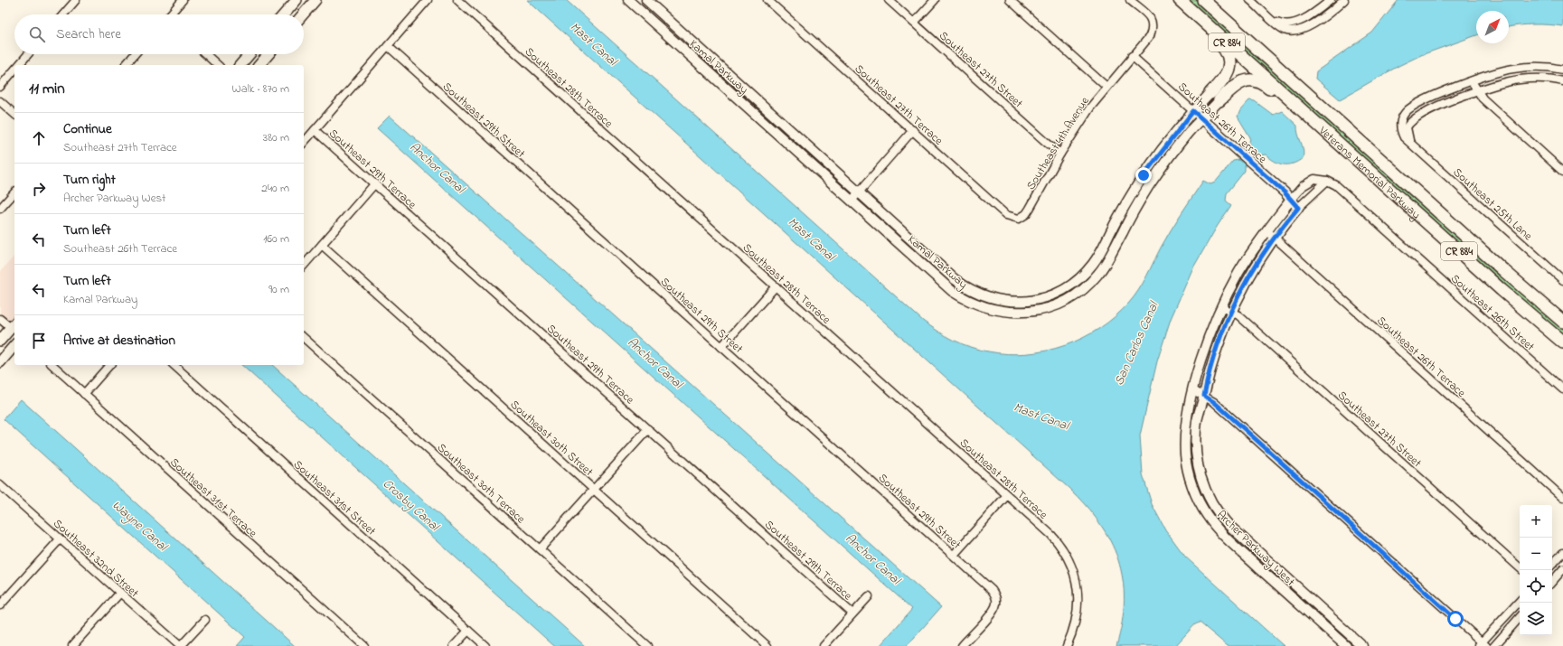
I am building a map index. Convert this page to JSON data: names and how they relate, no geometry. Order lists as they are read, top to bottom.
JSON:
{
  "streets": {
    "highway": ["CR 884", "Veterans Memorial Parkway"],
    "street": [
      "Kamal Parkway",
      "Southeast 27th Street",
      "Southeast 28th Terrace",
      "Southeast 27th Terrace",
      "Southeast 29th Street",
      "Southeast 26th Terrace",
      "Southeast 4th Avenue",
      "Southeast 29th Terrace",
      "Southeast 25th Lane",
      "Southeast 26th Street",
      "Southeast 30th Street",
      "Southeast 30th Terrace",
      "Southeast 31st Terrace",
      "Southeast 31st Street",
      "Archer Parkway West",
      "Southeast 32nd Street"
    ]
  },
  "crossings": [
    ["Kamal Parkway", "Southeast 26th Terrace"],
    ["Southeast 27th Street", "Southeast 4th Avenue"],
    ["Southeast 27th Street", "Archer Parkway West"],
    ["Southeast 27th Terrace", "Southeast 4th Avenue"],
    ["Southeast 26th Terrace", "Southeast 4th Avenue"],
    ["Southeast 26th Terrace", "Archer Parkway West"],
    ["Southeast 26th Street", "Archer Parkway West"]
  ],
  "water": [
    "Mast Canal",
    "Anchor Canal",
    "San Carlos Canal",
    "Crosby Canal",
    "Wayne Canal"
  ],
  "north": "top right",
  "page": {
    "search": "Search here",
    "heading": ["11 min", "Walk · 870 m"],
    "list": [
      ["Continue", "Southeast 27th Terrace", "380 m"],
      ["Turn right", "Archer Parkway West", "240 m"],
      ["Turn left", "Southeast 26th Terrace", "160 m"],
      ["Turn left", "Kamal Parkway", "90 m"],
      "Arrive at destination"
    ],
    "map_buttons": ["+", "−"]
  }
}
